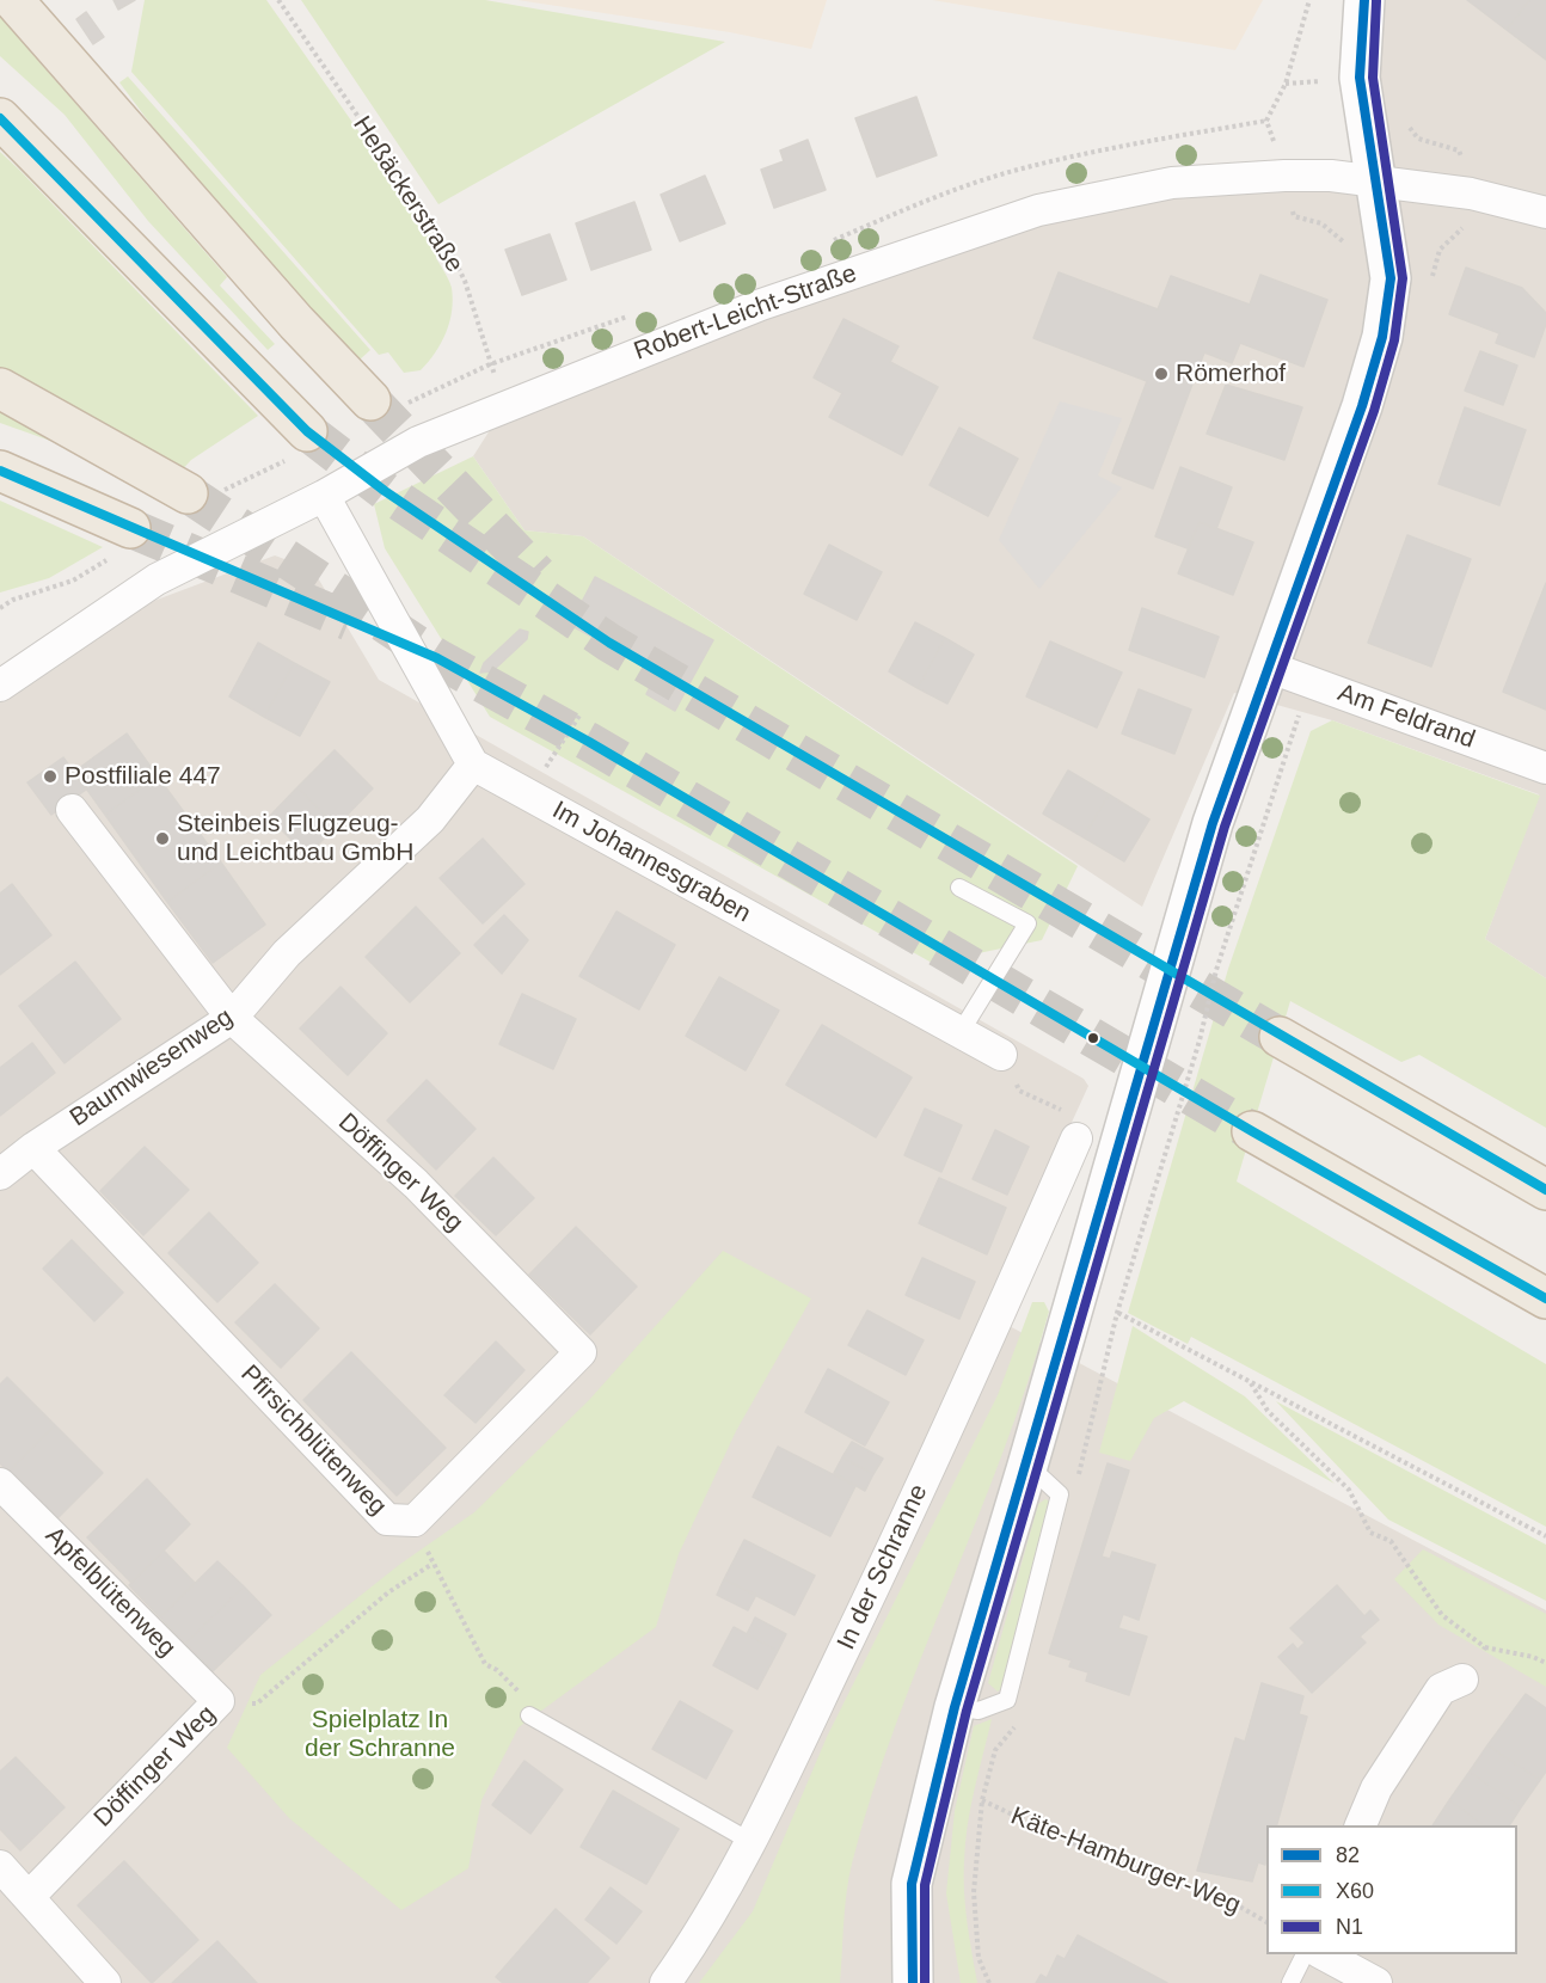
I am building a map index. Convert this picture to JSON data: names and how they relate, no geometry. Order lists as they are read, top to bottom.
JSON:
{
  "streets": {
    "street": [
      "Robert-Leicht-Straße",
      "Am Feldrand",
      "Im Johannesgraben",
      "Baumwiesenweg",
      "Döffinger Weg",
      "Pfirsichblütenweg",
      "In der Schranne",
      "Apfelblütenweg"
    ],
    "path": ["Heßäckerstraße", "Käte-Hamburger-Weg"]
  },
  "crossings": [
    ["Heßäckerstraße", "Robert-Leicht-Straße"],
    ["Im Johannesgraben", "Baumwiesenweg"],
    ["Baumwiesenweg", "Döffinger Weg"],
    ["Baumwiesenweg", "Pfirsichblütenweg"],
    ["Döffinger Weg", "Pfirsichblütenweg"],
    ["Döffinger Weg", "Apfelblütenweg"]
  ],
  "parks": ["Spielplatz In der Schranne"],
  "places": ["Römerhof", "Postfiliale 447", "Steinbeis Flugzeug- und Leichtbau GmbH"],
  "lines": ["transit line 82", "transit line N1", "transit line X60"],
  "legend": ["82", "X60", "N1"]
}
